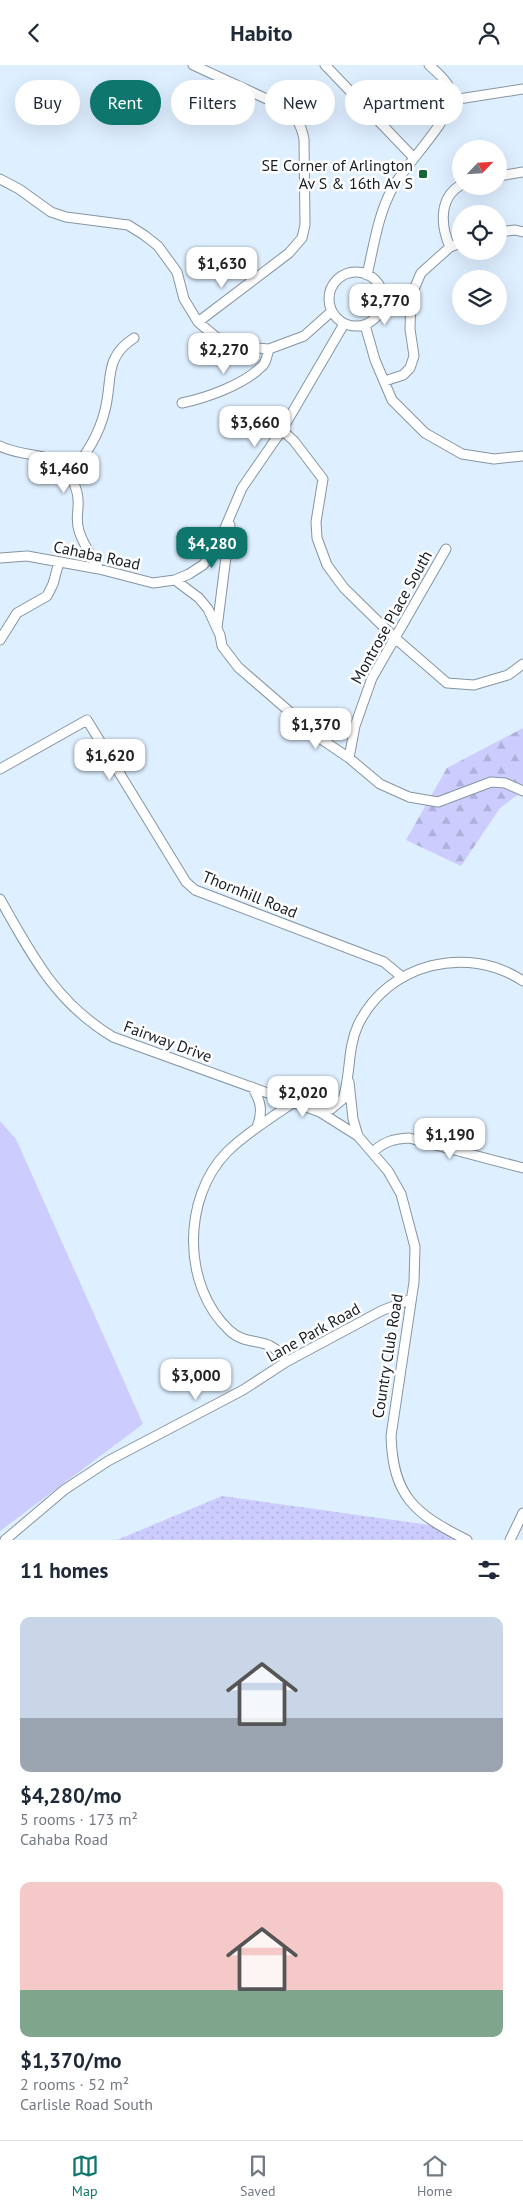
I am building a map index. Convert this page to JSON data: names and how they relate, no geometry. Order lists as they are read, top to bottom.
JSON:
{
  "streets": {
    "street": [
      "Cahaba Road",
      "Montrose Place South",
      "Thornhill Road",
      "Fairway Drive",
      "Lane Park Road",
      "Country Club Road"
    ]
  },
  "crossings": [
    ["Fairway Drive", "Country Club Road"],
    ["Lane Park Road", "Country Club Road"]
  ],
  "places": {
    "transit": ["SE Corner of Arlington Av S & 16th Av S"]
  },
  "north": "top right",
  "page": {
    "header": "Habito",
    "chip": [
      "Buy",
      "Rent",
      "Filters",
      "New",
      "Apartment"
    ],
    "price": [
      "$1,630",
      "$2,770",
      "$2,270",
      "$3,660",
      "$1,460",
      "$4,280",
      "$1,370",
      "$1,620",
      "$2,020",
      "$1,190",
      "$3,000"
    ],
    "heading": "11 homes",
    "list": [
      {
        "name": "$4,280/mo",
        "note": "5 rooms · 173 m² · Cahaba Road"
      },
      {
        "name": "$1,370/mo",
        "note": "2 rooms · 52 m² · Carlisle Road South"
      }
    ],
    "tabs": ["Map", "Saved", "Home"]
  }
}
